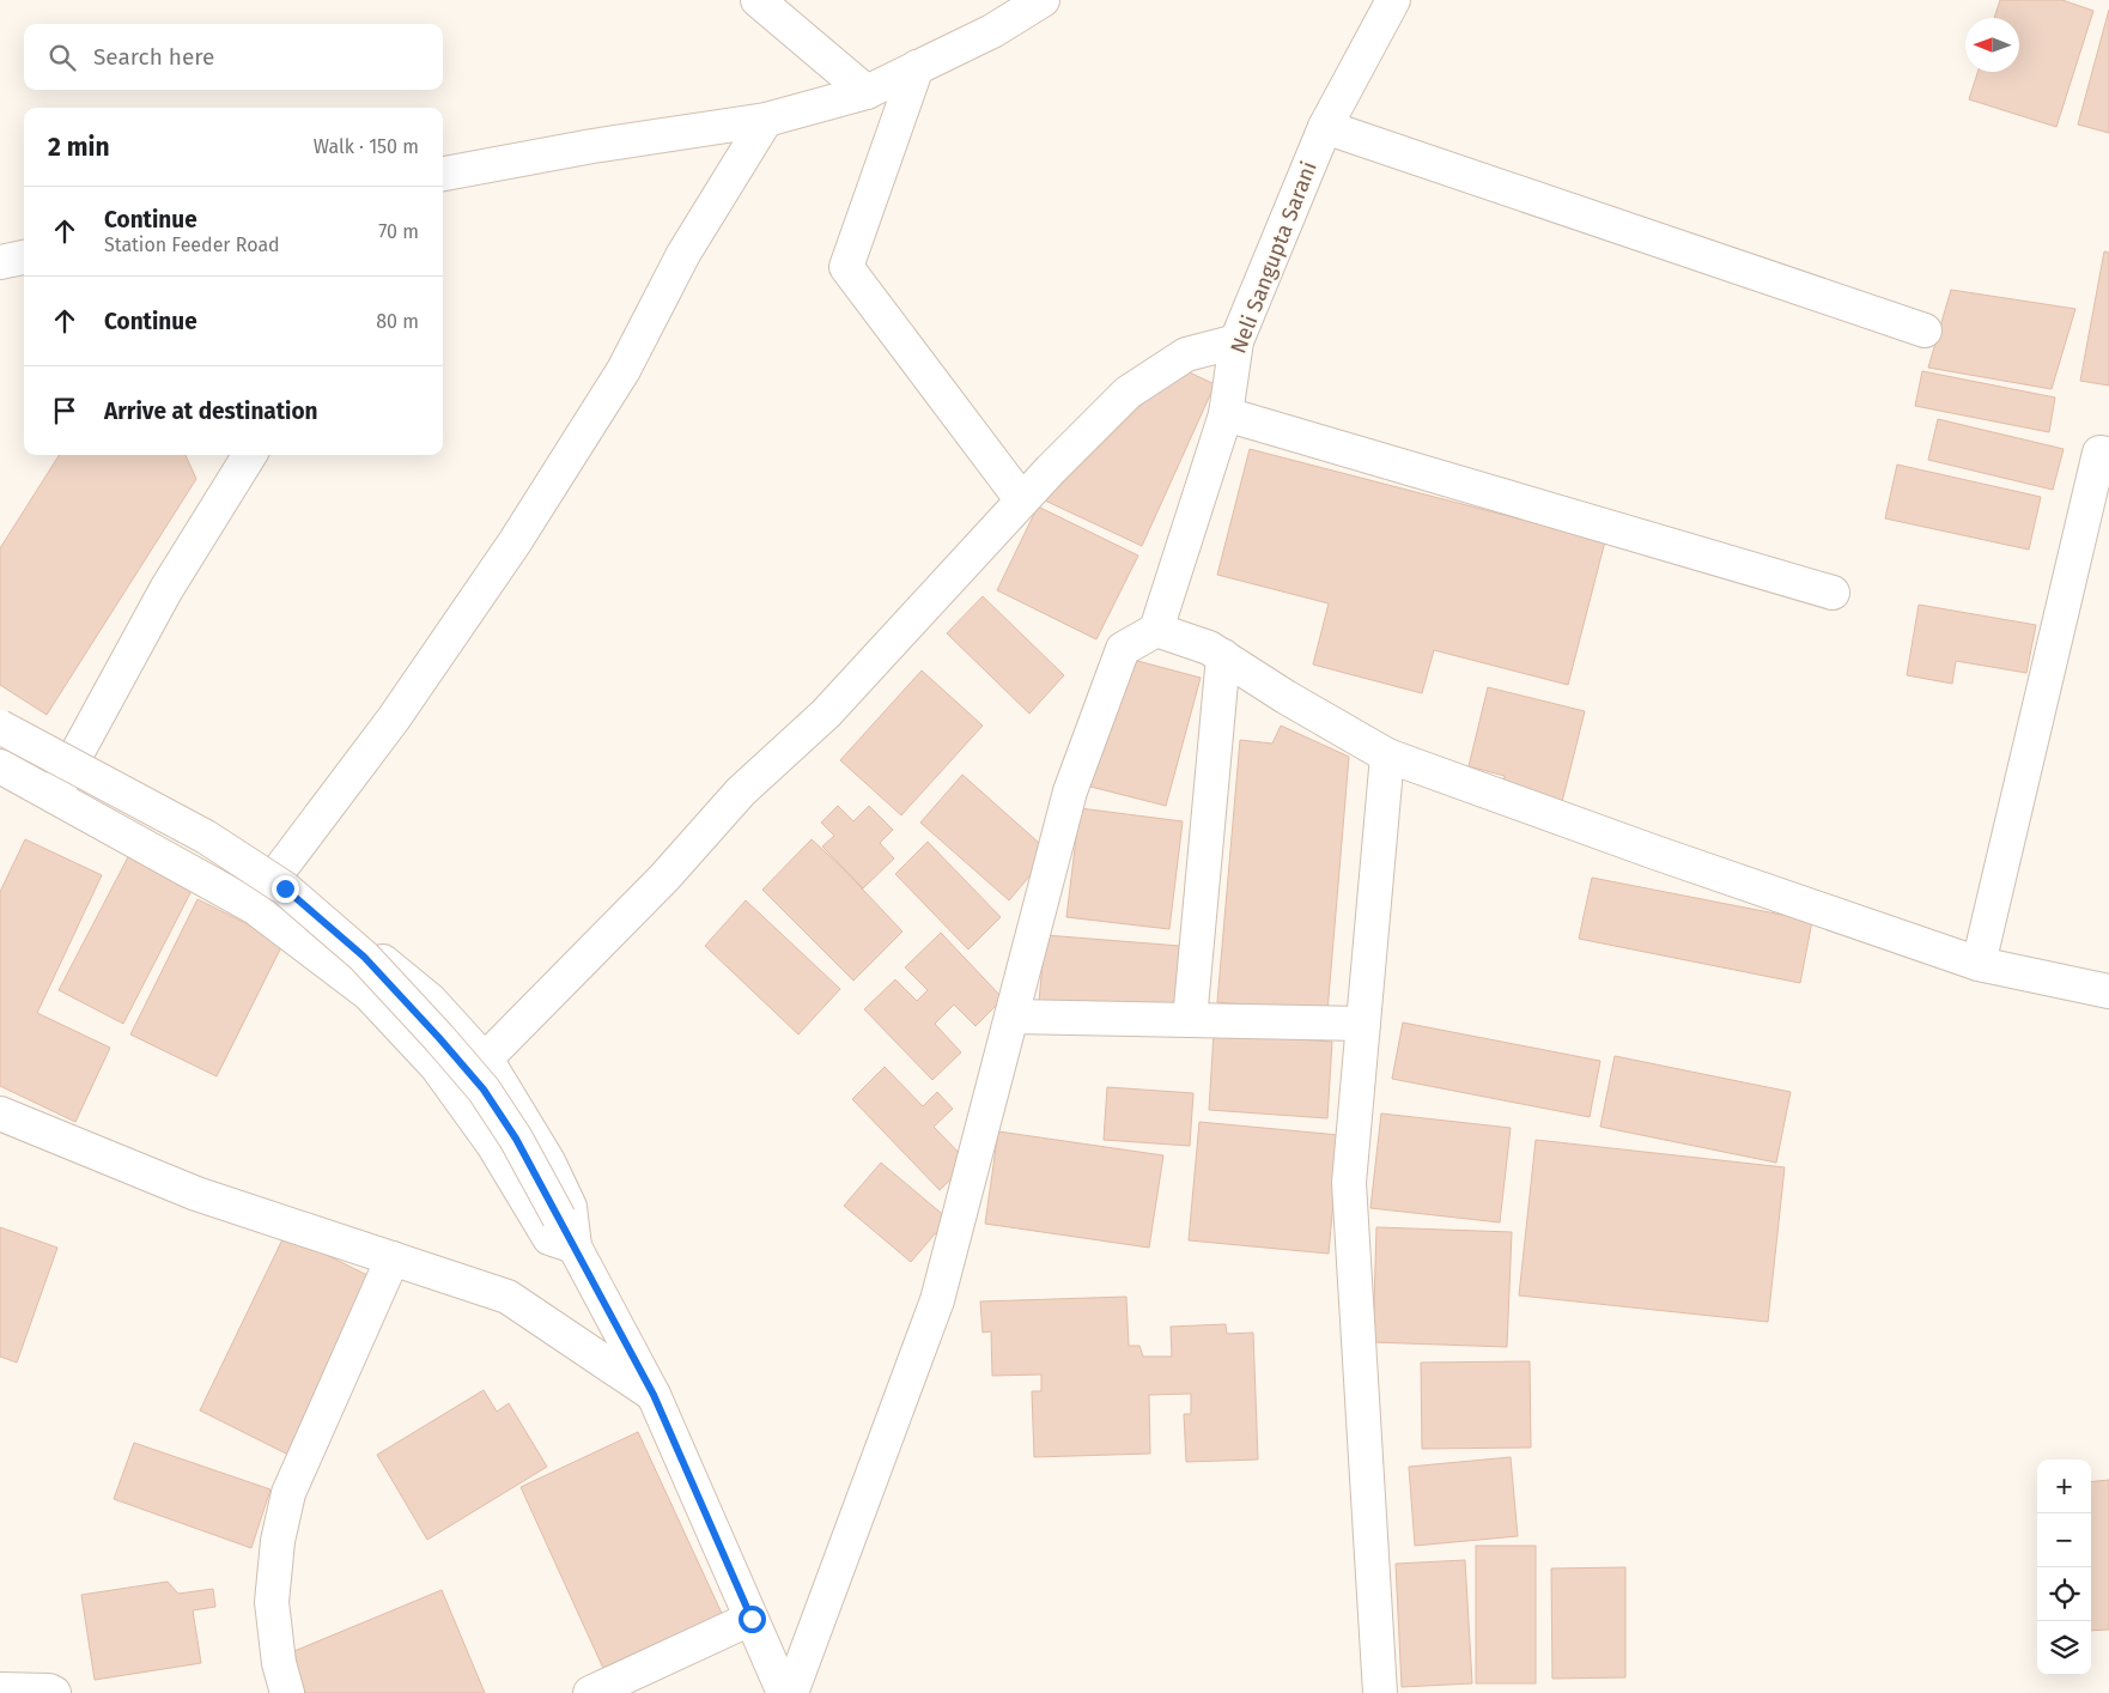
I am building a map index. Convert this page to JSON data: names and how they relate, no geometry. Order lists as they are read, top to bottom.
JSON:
{
  "streets": {
    "street": ["Neli Sangupta Sarani"]
  },
  "north": "left",
  "page": {
    "search": "Search here",
    "heading": ["2 min", "Walk · 150 m"],
    "list": [
      ["Continue", "Station Feeder Road", "70 m"],
      ["Continue", "80 m"],
      "Arrive at destination"
    ],
    "map_buttons": ["+", "−"]
  }
}
